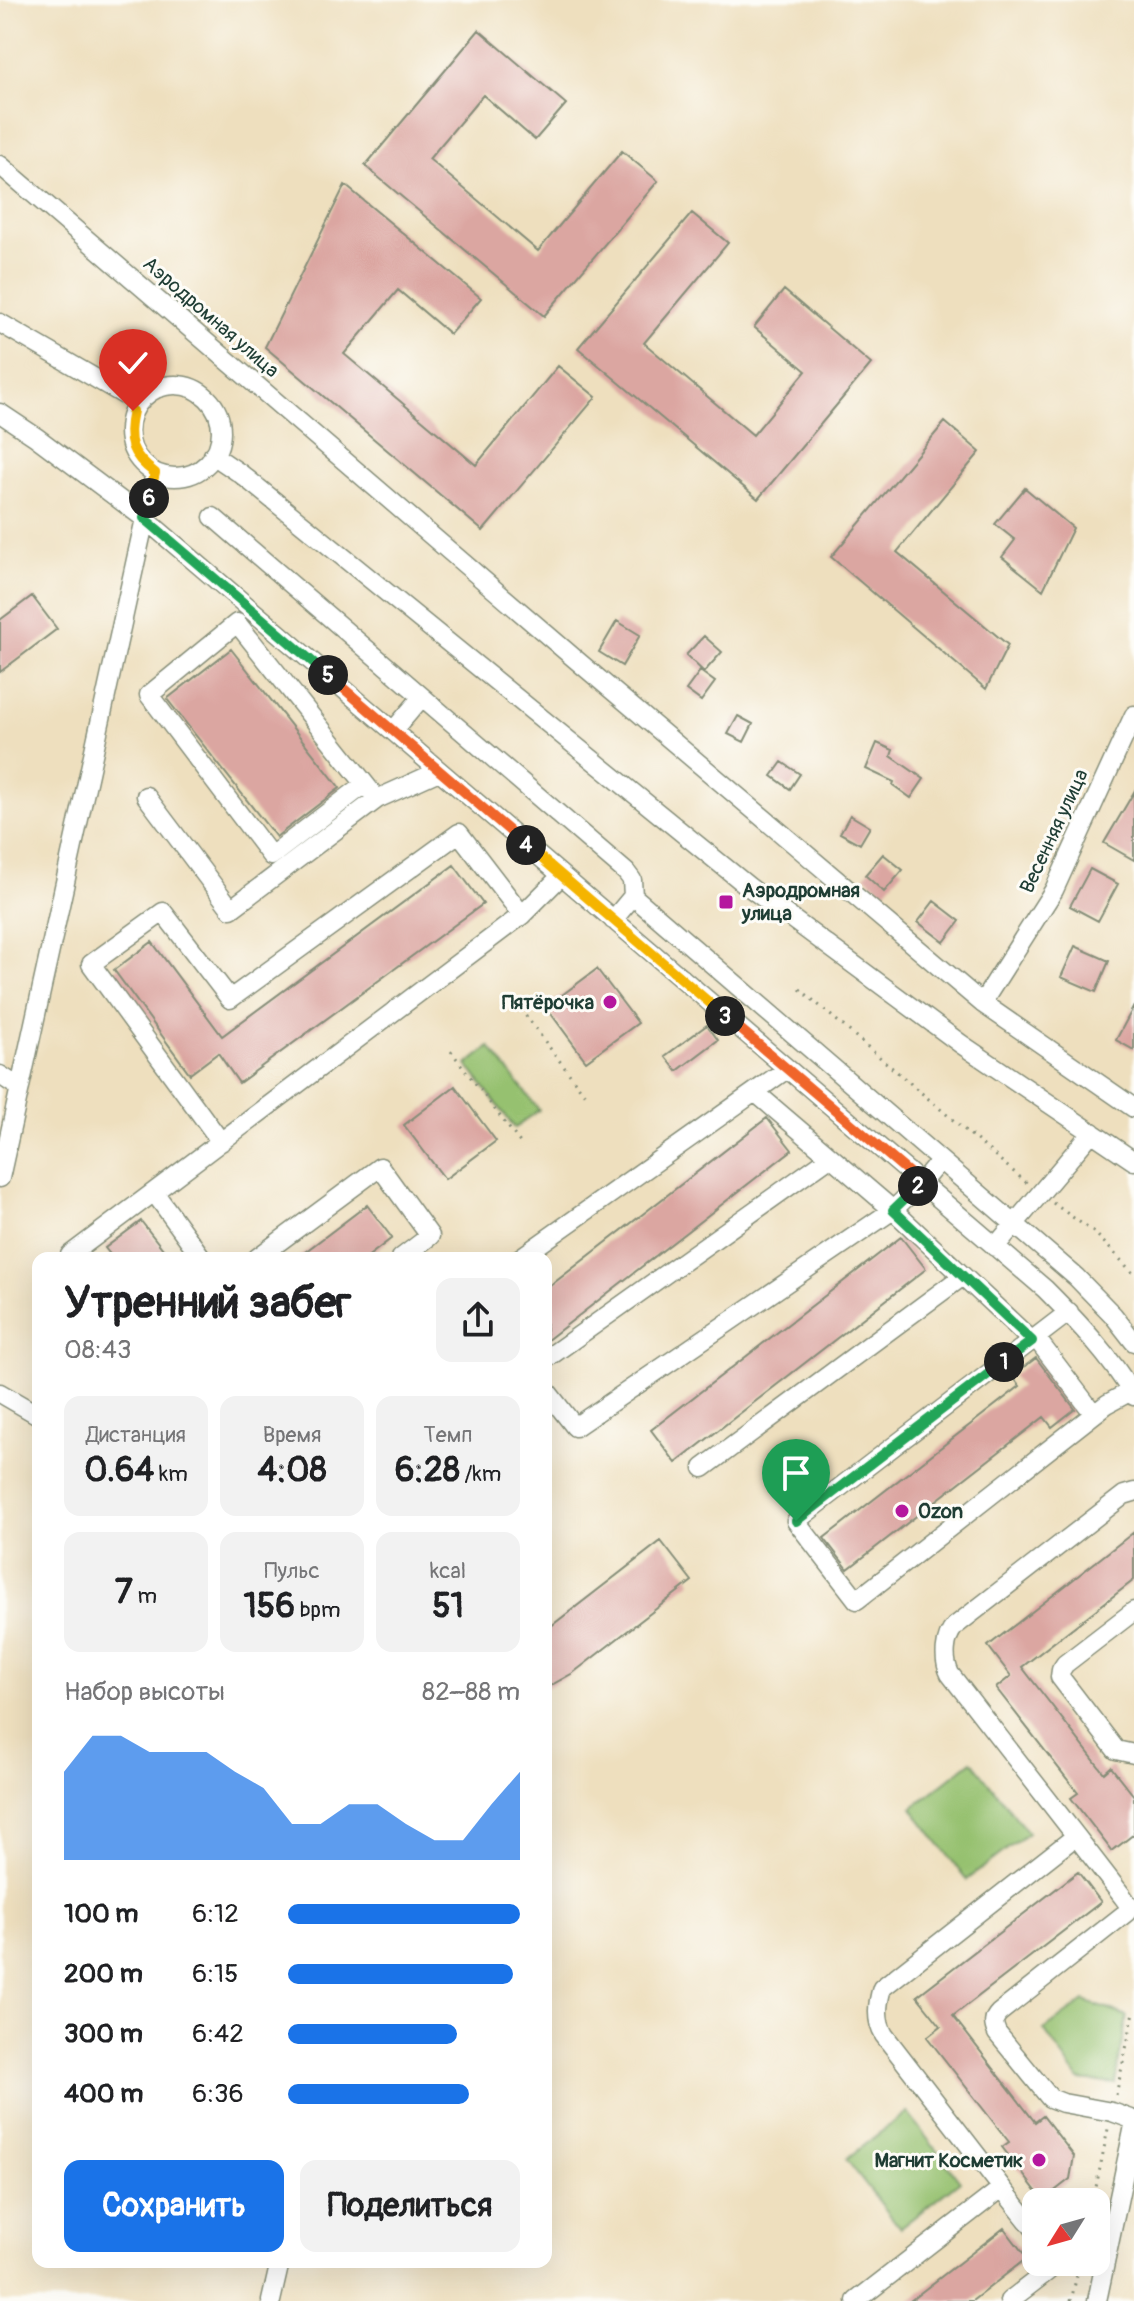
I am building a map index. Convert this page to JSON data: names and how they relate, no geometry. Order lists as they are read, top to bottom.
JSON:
{
  "streets": {
    "street": ["Аэродромная улица", "Весенняя улица"]
  },
  "crossings": [
    ["Аэродромная улица", "Весенняя улица"]
  ],
  "places": {
    "transit": ["Аэродромная улица"],
    "other": ["Пятёрочка", "Ozon", "Магнит Косметик"]
  },
  "north": "bottom left",
  "page": {
    "pins": [
      "6",
      "5",
      "4",
      "3",
      "2",
      "1"
    ],
    "heading": ["Утренний забег", "08:43"],
    "stats": [
      ["Дистанция", "0.64 km"],
      ["Время", "4:08"],
      ["Темп", "6:28 /km"],
      ["7 m"],
      ["Пульс", "156 bpm"],
      ["kcal", "51"]
    ],
    "chart": ["Набор высоты", "82–88 m"],
    "list": [
      {
        "name": "100 m",
        "note": "6:12"
      },
      {
        "name": "200 m",
        "note": "6:15"
      },
      {
        "name": "300 m",
        "note": "6:42"
      },
      {
        "name": "400 m",
        "note": "6:36"
      }
    ],
    "buttons": ["Сохранить", "Поделиться"]
  }
}
